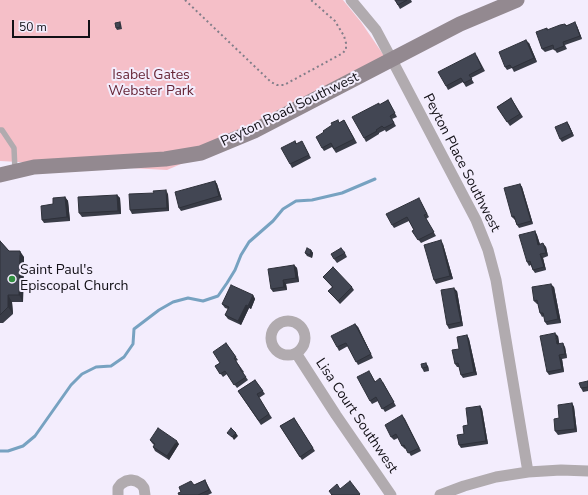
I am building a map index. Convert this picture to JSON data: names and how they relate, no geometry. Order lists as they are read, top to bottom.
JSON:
{
  "streets": {
    "street": ["Peyton Road Southwest", "Peyton Place Southwest", "Lisa Court Southwest"]
  },
  "crossings": [
    ["Peyton Road Southwest", "Peyton Place Southwest"]
  ],
  "parks": ["Isabel Gates Webster Park"],
  "places": ["Saint Paul's Episcopal Church"],
  "scale_bar": "50 m"
}
